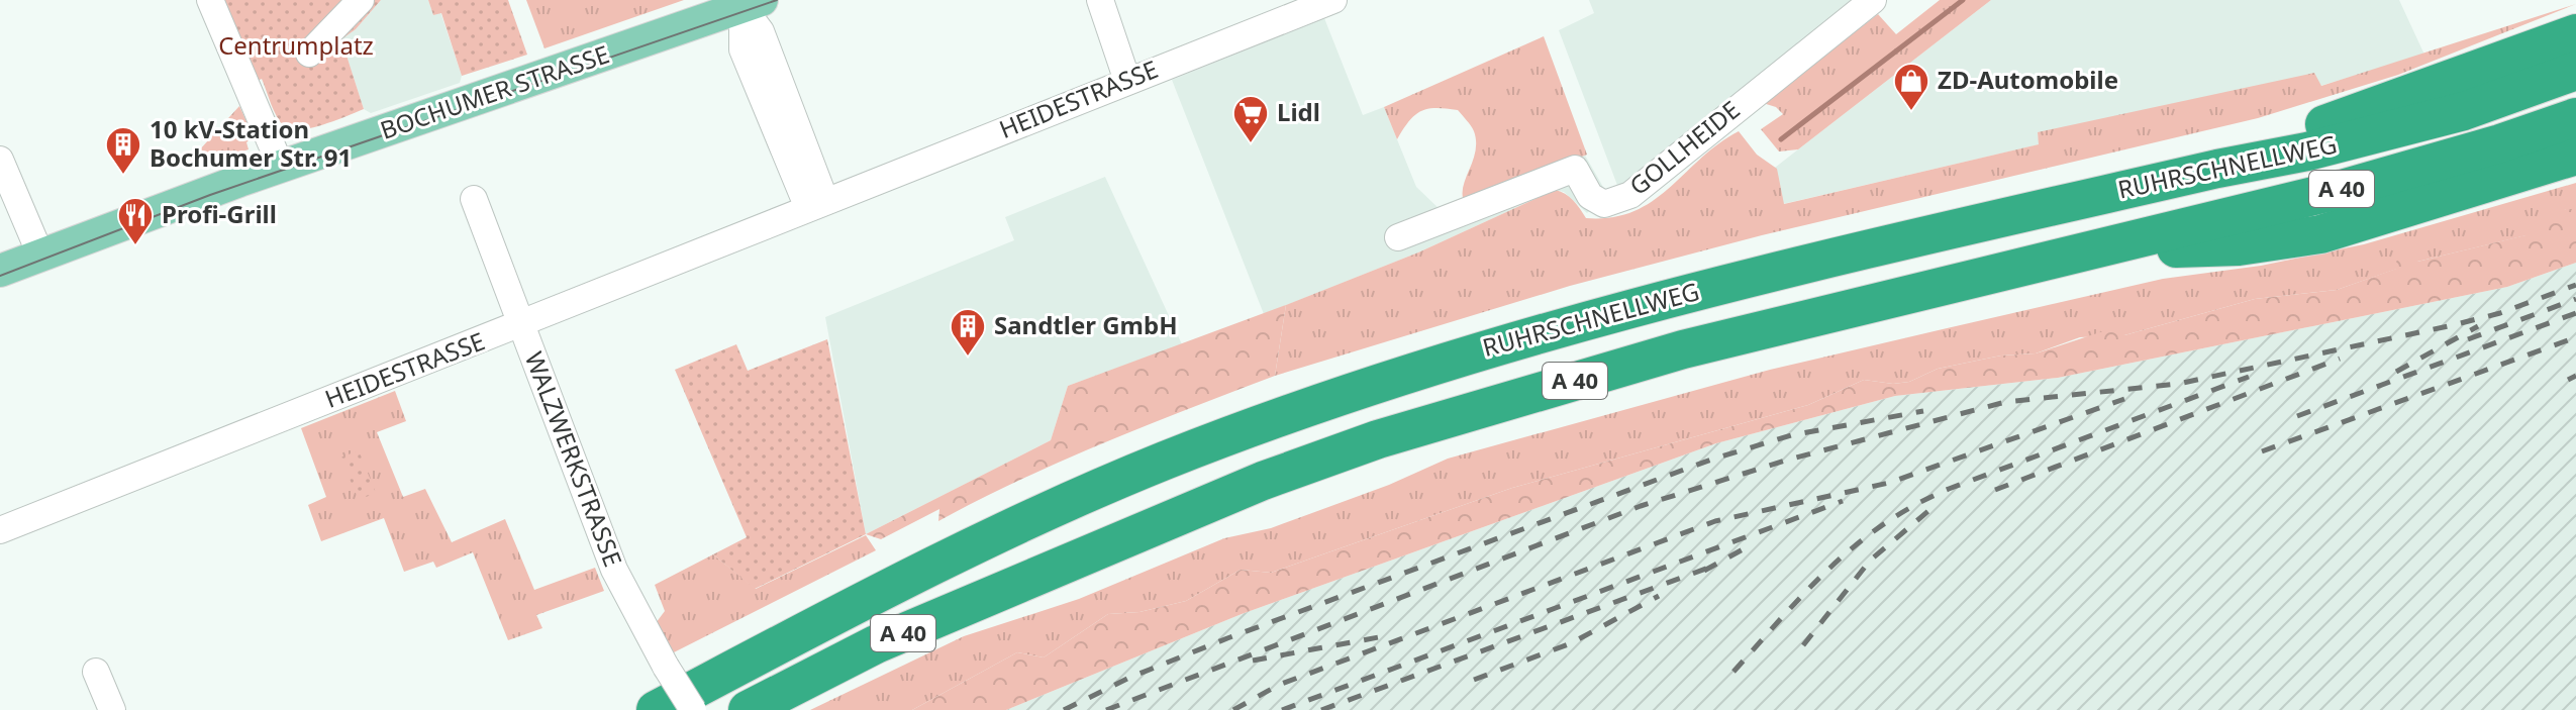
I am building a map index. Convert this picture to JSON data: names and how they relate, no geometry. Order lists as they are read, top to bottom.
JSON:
{
  "streets": {
    "highway": ["RUHRSCHNELLWEG", "A 40"],
    "main road": ["BOCHUMER STRASSE"],
    "street": ["HEIDESTRASSE", "GOLLHEIDE", "WALZWERKSTRASSE"]
  },
  "crossings": [
    ["HEIDESTRASSE", "WALZWERKSTRASSE"]
  ],
  "parks": ["Centrumplatz"],
  "places": {
    "shop": ["ZD-Automobile"],
    "supermarket": ["Lidl"],
    "building": ["10 kV-Station Bochumer Str. 91", "Sandtler GmbH"],
    "restaurant": ["Profi-Grill"]
  }
}
